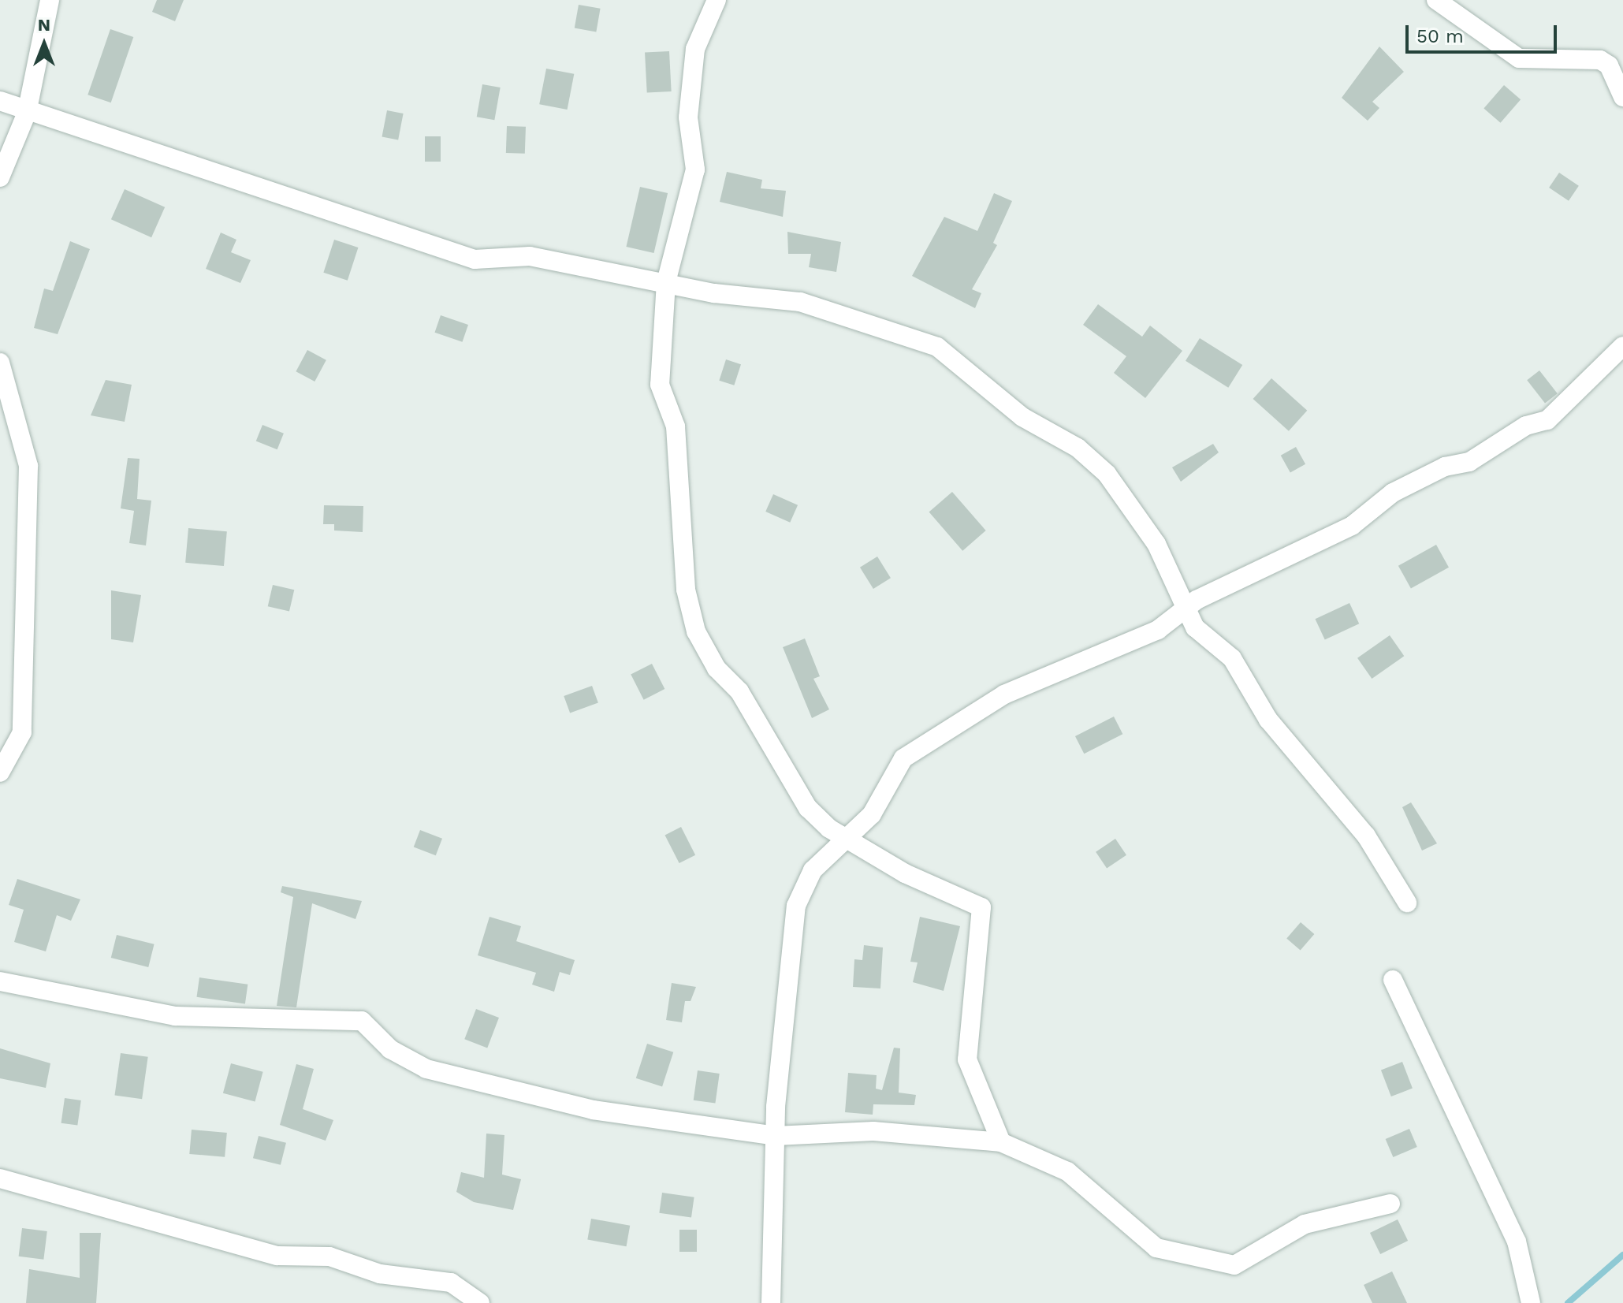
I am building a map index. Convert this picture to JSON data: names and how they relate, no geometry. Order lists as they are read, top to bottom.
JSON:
{
  "scale_bar": "50 m",
  "north": "top"
}
